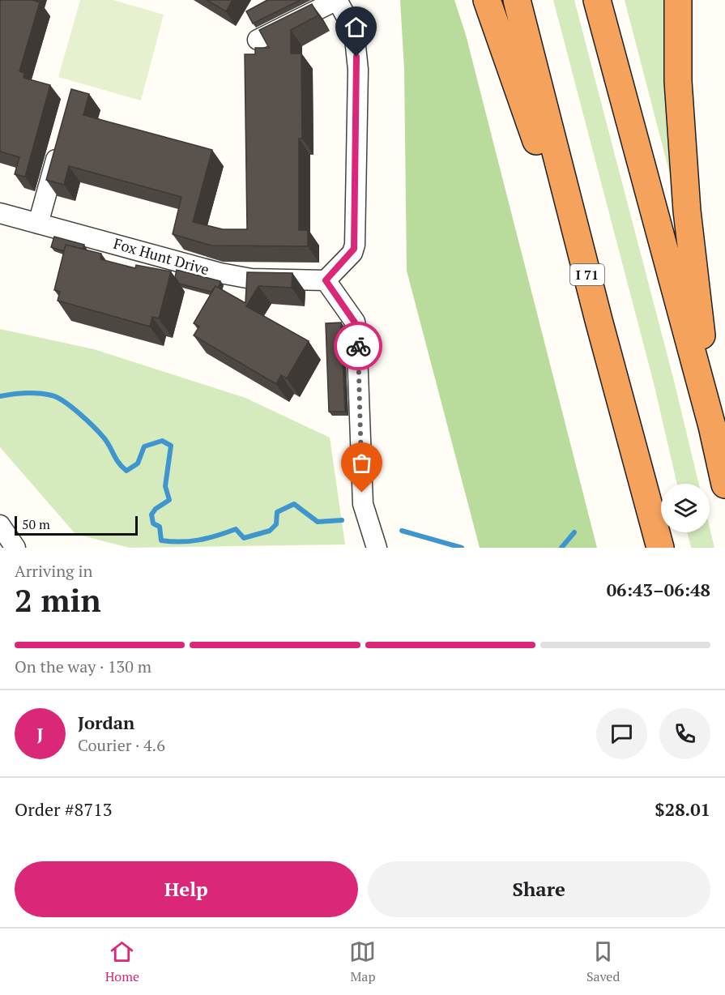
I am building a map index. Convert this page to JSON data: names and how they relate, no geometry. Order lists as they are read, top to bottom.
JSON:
{
  "streets": {
    "highway": ["I 71"],
    "street": ["Fox Hunt Drive"]
  },
  "scale_bar": "50 m",
  "page": {
    "scale": "50 m",
    "heading": ["2 min", "Arriving in", "06:43–06:48"],
    "panel": [
      "Jordan",
      "Courier · 4.6",
      "Order #8713",
      "$28.01"
    ],
    "bar": "On the way · 130 m",
    "round": "J",
    "buttons": ["Help", "Share"],
    "tabs": ["Home", "Map", "Saved"]
  }
}
